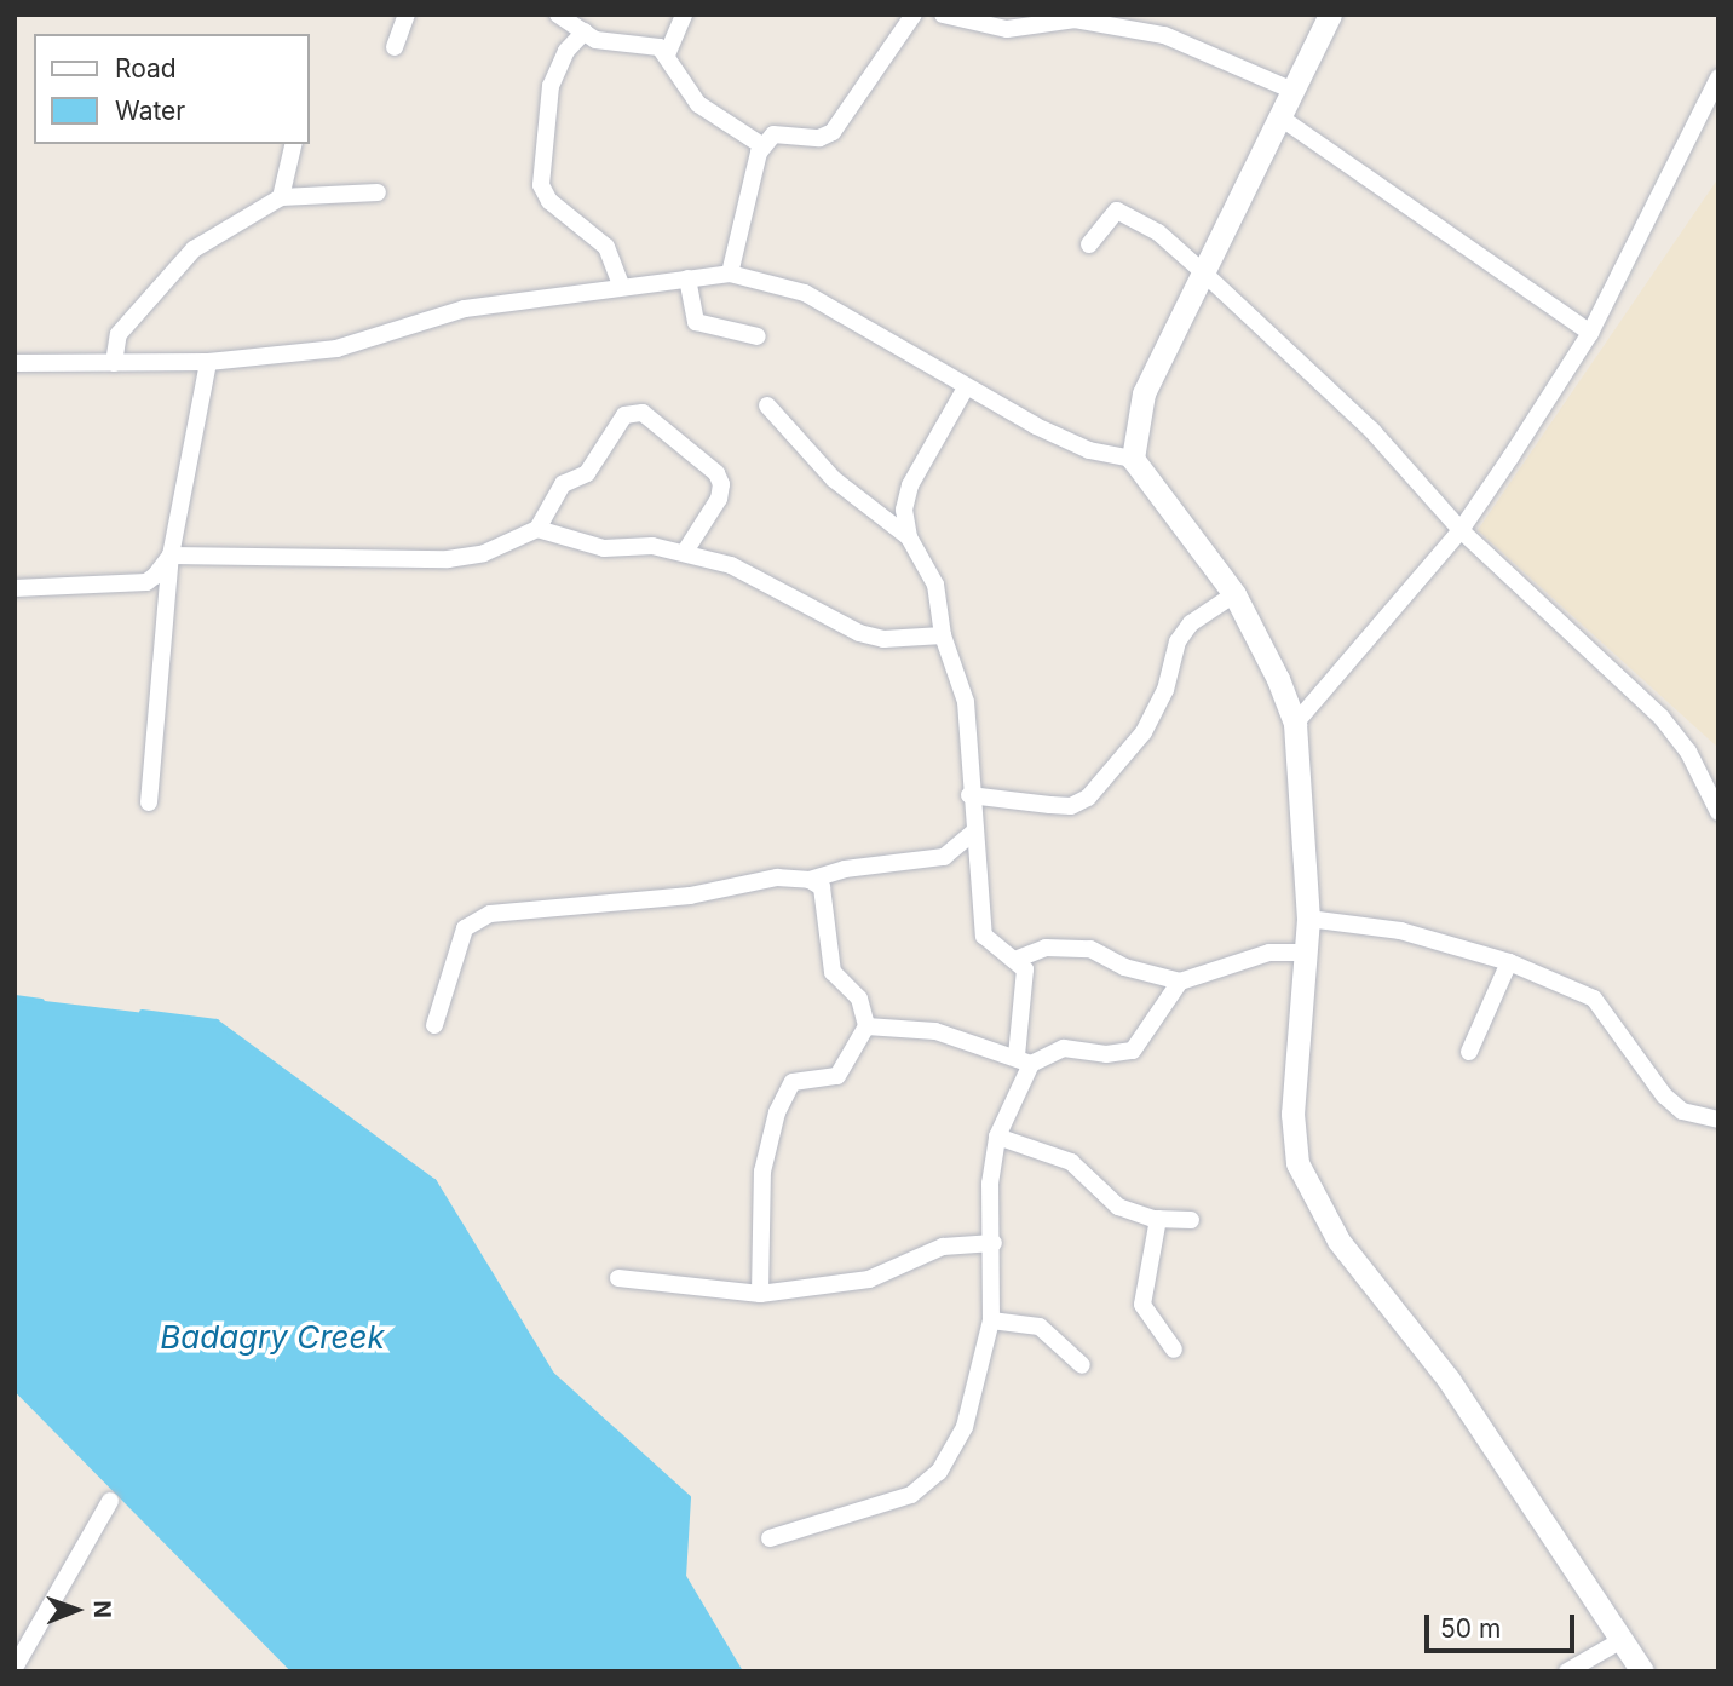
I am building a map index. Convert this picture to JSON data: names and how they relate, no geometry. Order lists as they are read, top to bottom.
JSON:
{
  "water": ["Badagry Creek"],
  "legend": ["Road", "Water"],
  "scale_bar": "50 m",
  "north": "right"
}
